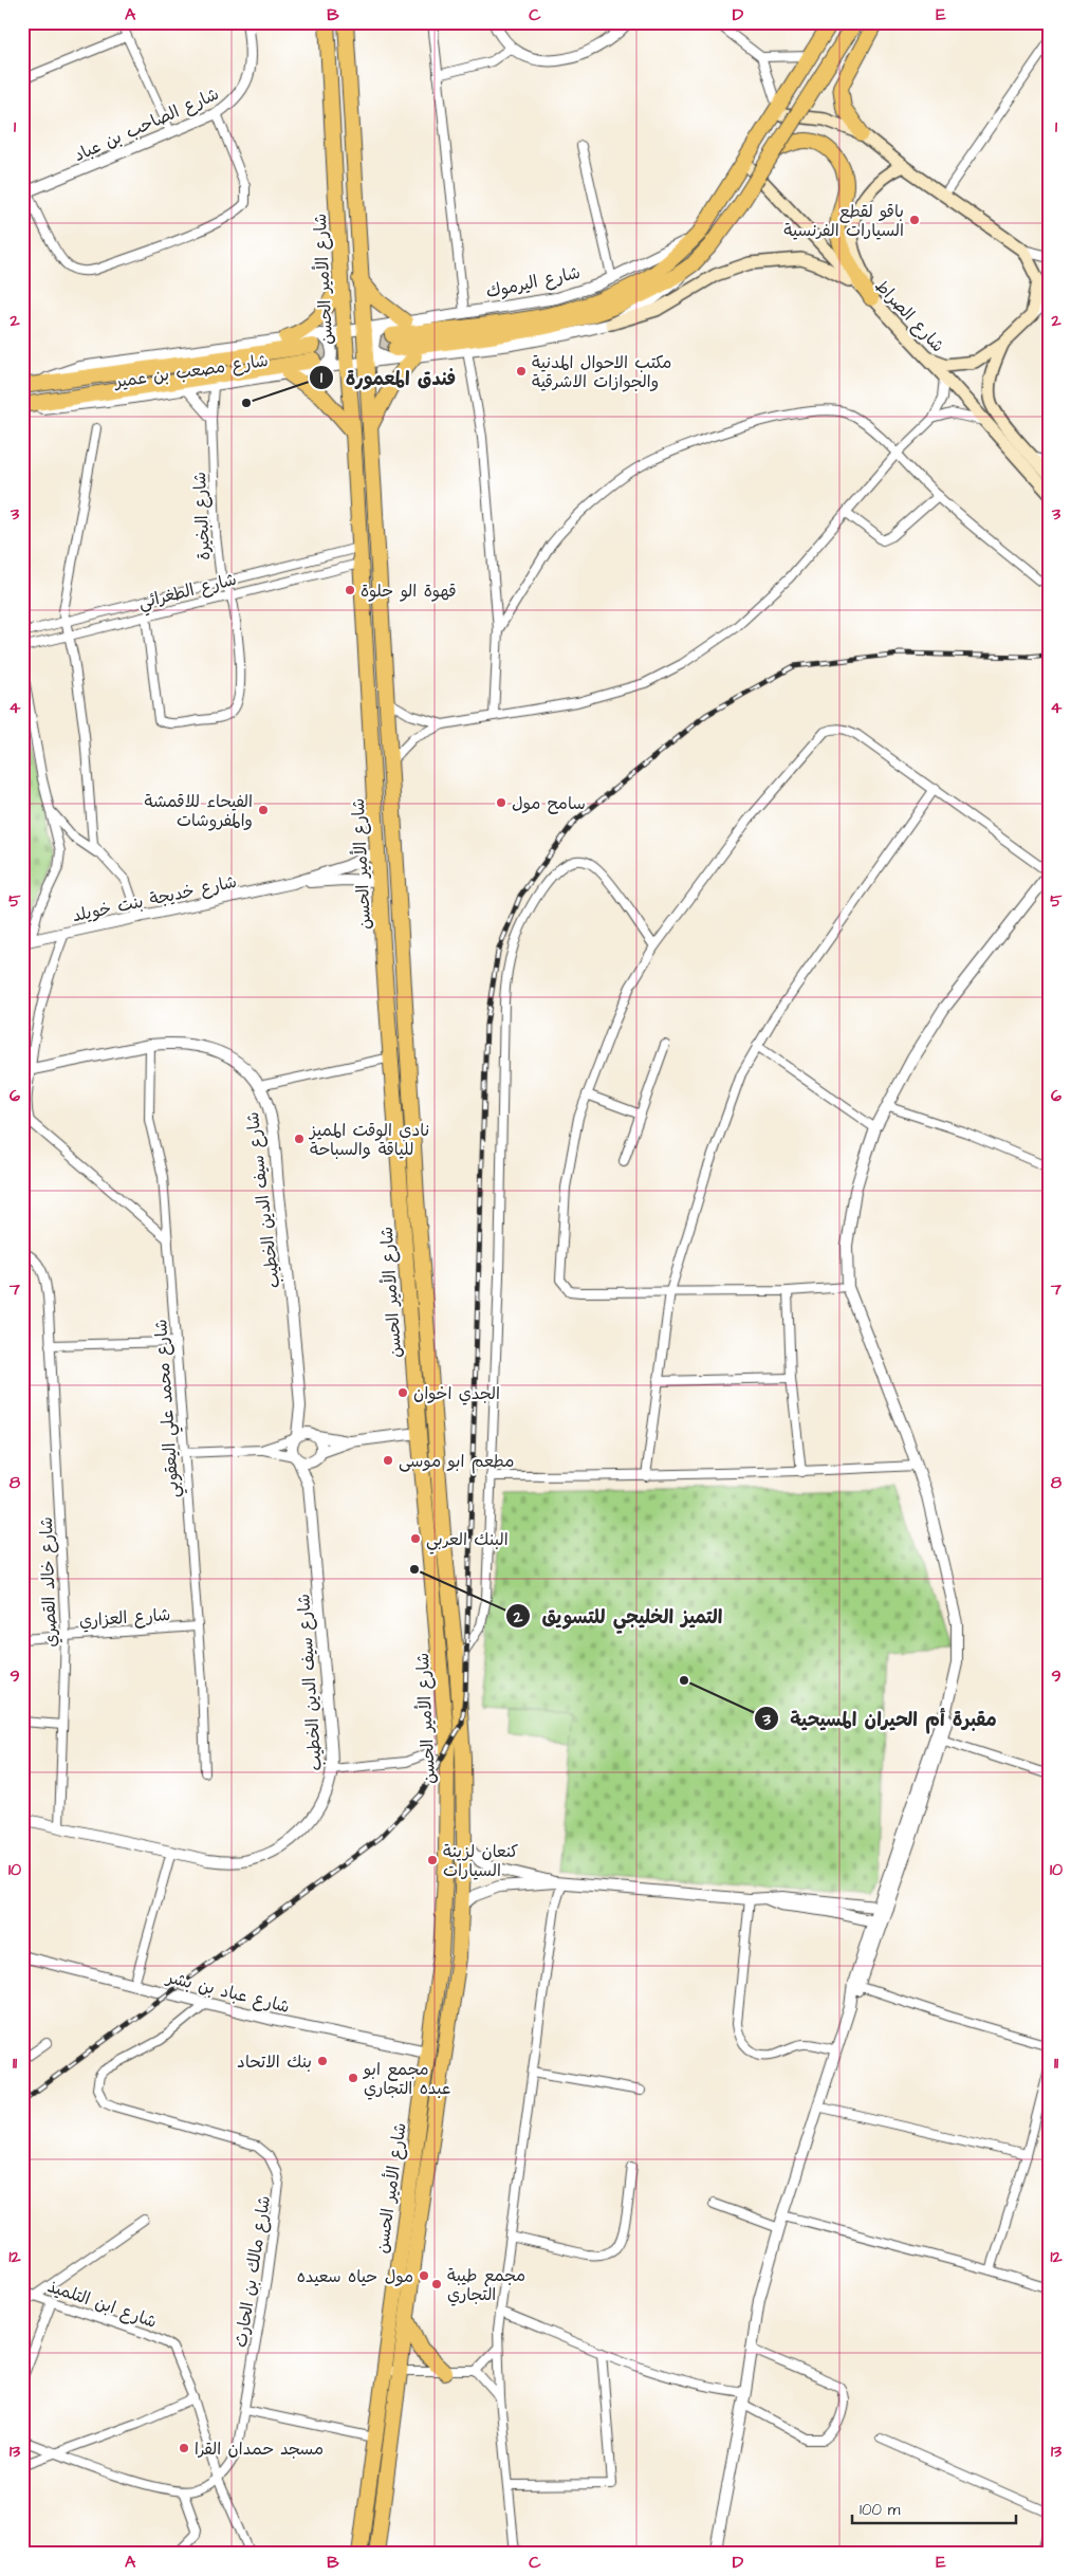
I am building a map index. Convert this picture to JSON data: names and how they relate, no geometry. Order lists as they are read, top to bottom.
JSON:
{
  "streets": {
    "highway": ["شارع الأمير الحسن", "شارع اليرموك", "شارع مصعب بن عمير"],
    "main road": ["شارع الصراط"],
    "street": [
      "شارع الصاحب بن عباد",
      "شارع البخيرة",
      "شارع الطغرائي",
      "شارع خديجة بنت خويلد",
      "شارع سيف الدين الخطيب",
      "شارع محمد علي اليعقوبي",
      "شارع خالد القصري",
      "شارع العزاري",
      "شارع عباد بن بشر",
      "شارع مالك بن الحارث",
      "شارع ابن التلميذ"
    ]
  },
  "crossings": [
    ["شارع الأمير الحسن", "شارع اليرموك"],
    ["شارع الأمير الحسن", "شارع مصعب بن عمير"],
    ["شارع الأمير الحسن", "شارع الطغرائي"],
    ["شارع الأمير الحسن", "شارع خديجة بنت خويلد"],
    ["شارع الأمير الحسن", "شارع عباد بن بشر"],
    ["شارع اليرموك", "شارع الصراط"],
    ["شارع اليرموك", "شارع مصعب بن عمير"],
    ["شارع مصعب بن عمير", "شارع البخيرة"],
    ["شارع البخيرة", "شارع الطغرائي"],
    ["شارع سيف الدين الخطيب", "شارع محمد علي اليعقوبي"],
    ["شارع سيف الدين الخطيب", "شارع خالد القصري"],
    ["شارع محمد علي اليعقوبي", "شارع العزاري"],
    ["شارع خالد القصري", "شارع العزاري"],
    ["شارع عباد بن بشر", "شارع مالك بن الحارث"],
    ["شارع مالك بن الحارث", "شارع ابن التلميذ"]
  ],
  "places": [
    "باقو لقطع السيارات الفرنسية",
    "مكتب الاحوال المدنية والجوازات الاشرقية",
    "فندق المعمورة",
    "قهوة الو حلوة",
    "سامح مول",
    "الفيحاء للاقمشة والمفروشات",
    "نادي الوقت المميز للياقة والسباحة",
    "الجدي اخوان",
    "مطعم ابو موسى",
    "البنك العربي",
    "التميز الخليجي للتسويق",
    "مقبرة أم الحيران المسيحية",
    "كنعان لزينة السيارات",
    "بنك الاتحاد",
    "مجمع ابو عبده التجاري",
    "مول حياه سعيده",
    "مجمع طيبة التجاري",
    "مسجد حمدان القرا"
  ],
  "scale_bar": "100 m",
  "grid": {
    "columns": [
      "A",
      "B",
      "C",
      "D",
      "E"
    ],
    "rows": [
      "1",
      "2",
      "3",
      "4",
      "5",
      "6",
      "7",
      "8",
      "9",
      "10",
      "11",
      "12",
      "13"
    ]
  }
}
